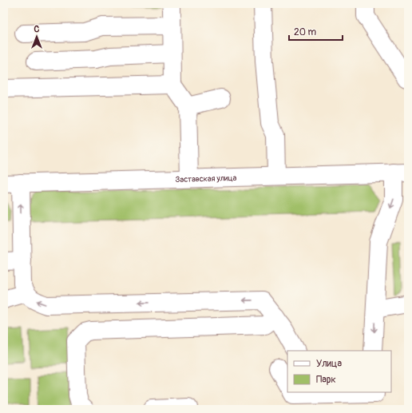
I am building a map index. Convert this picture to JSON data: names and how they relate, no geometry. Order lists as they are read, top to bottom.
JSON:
{
  "streets": {
    "street": ["Заставская улица"]
  },
  "legend": ["Улица", "Парк"],
  "scale_bar": "20 m",
  "north": "top"
}
